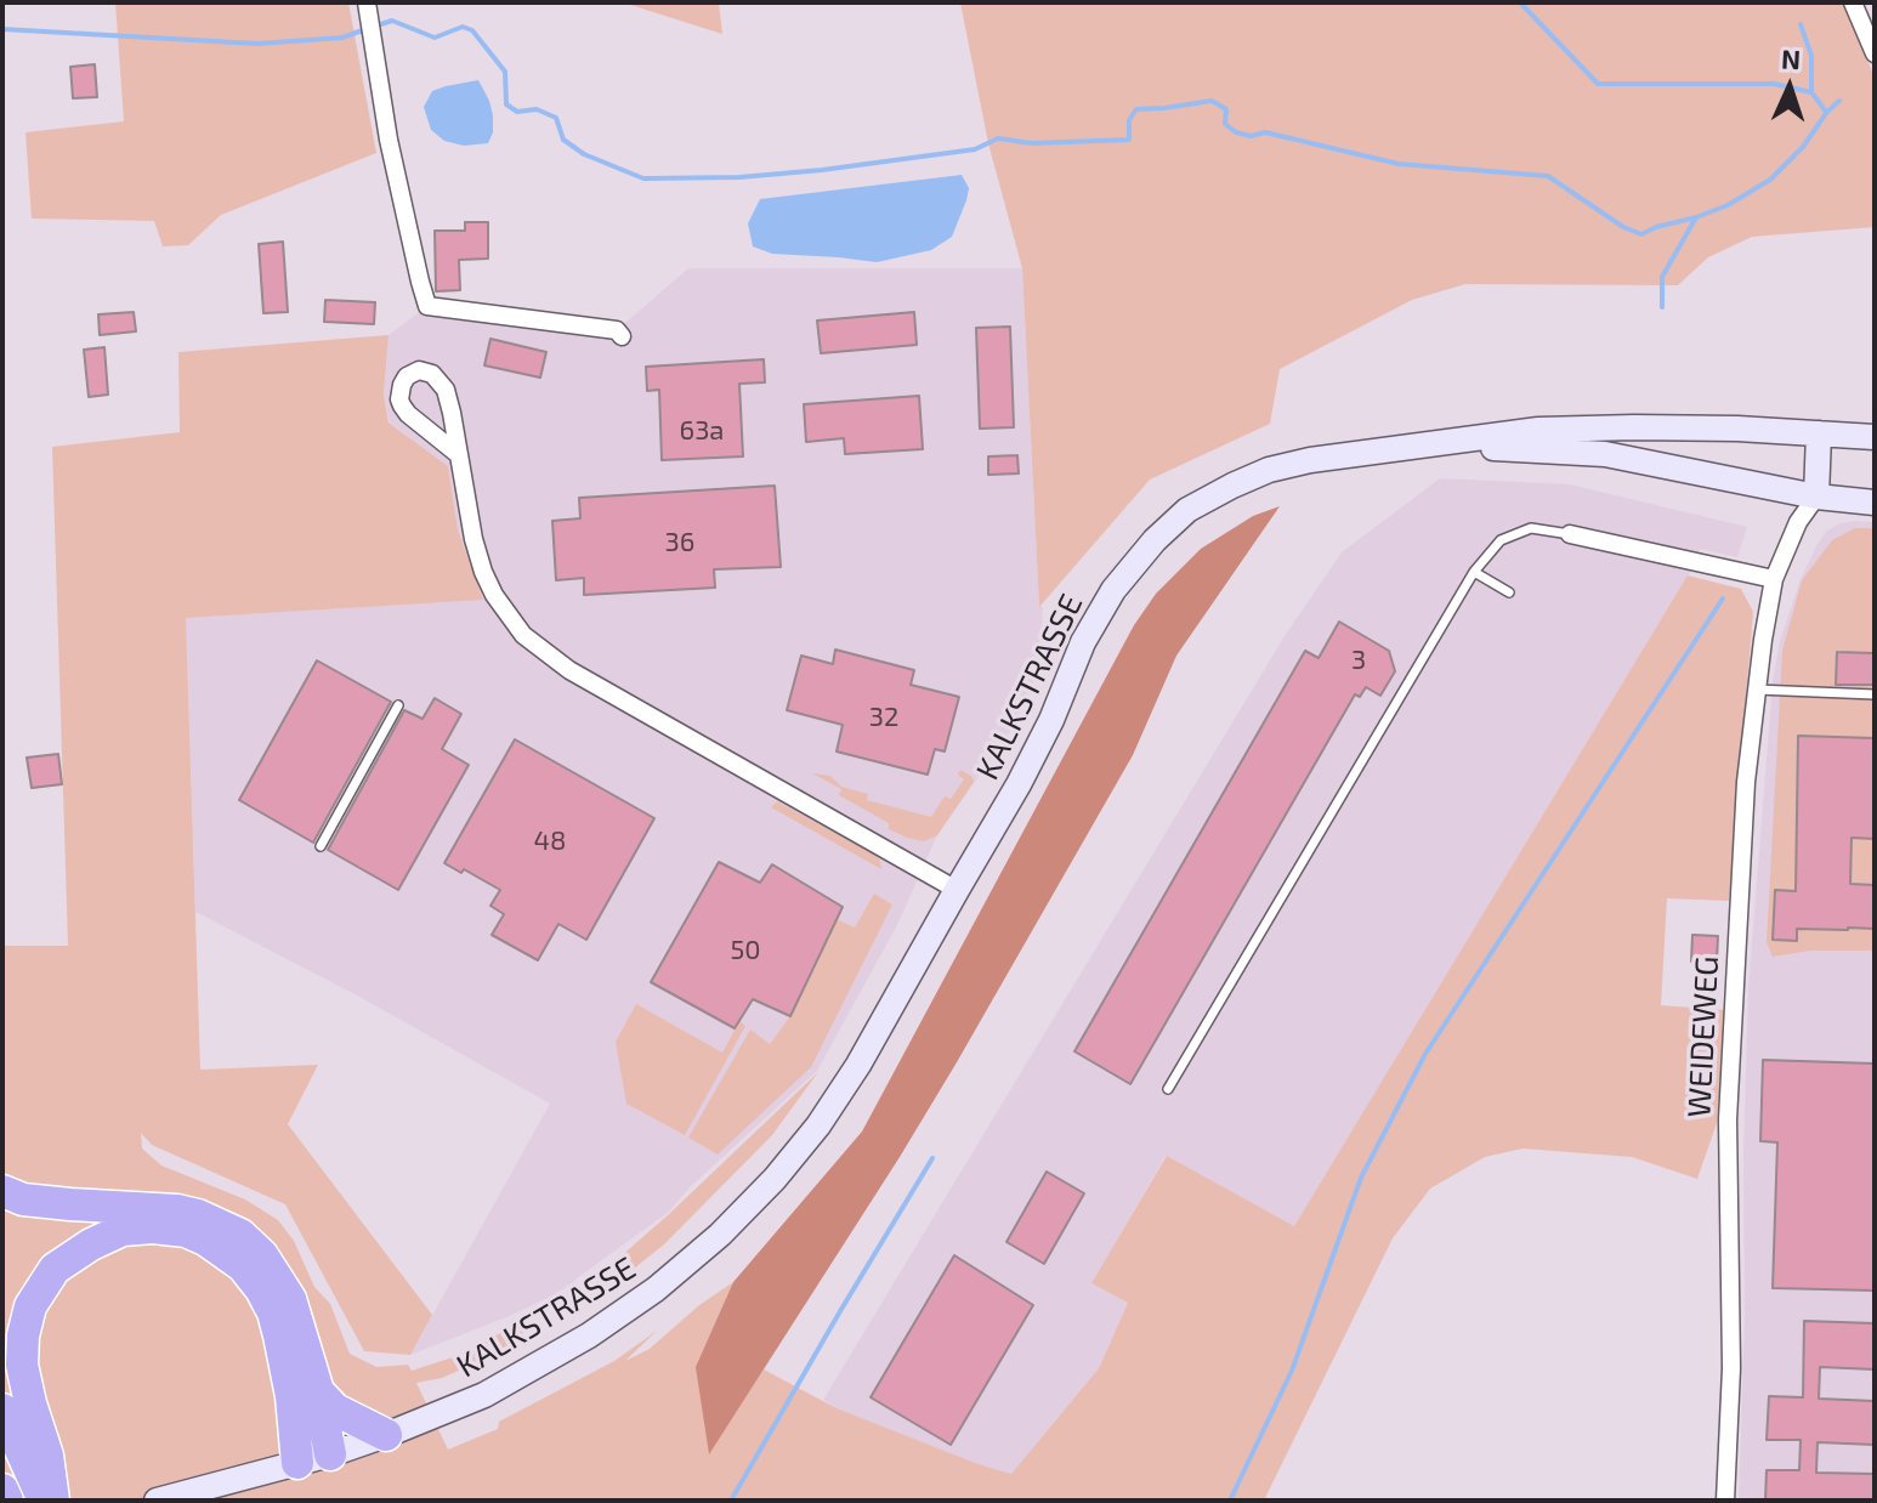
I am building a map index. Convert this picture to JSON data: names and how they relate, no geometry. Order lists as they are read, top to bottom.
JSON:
{
  "streets": {
    "main road": ["KALKSTRASSE"],
    "street": ["WEIDEWEG"]
  },
  "crossings": [
    ["KALKSTRASSE", "WEIDEWEG"]
  ],
  "house_numbers": [
    "63a",
    "36",
    "3",
    "32",
    "48",
    "50"
  ],
  "north": "top"
}
